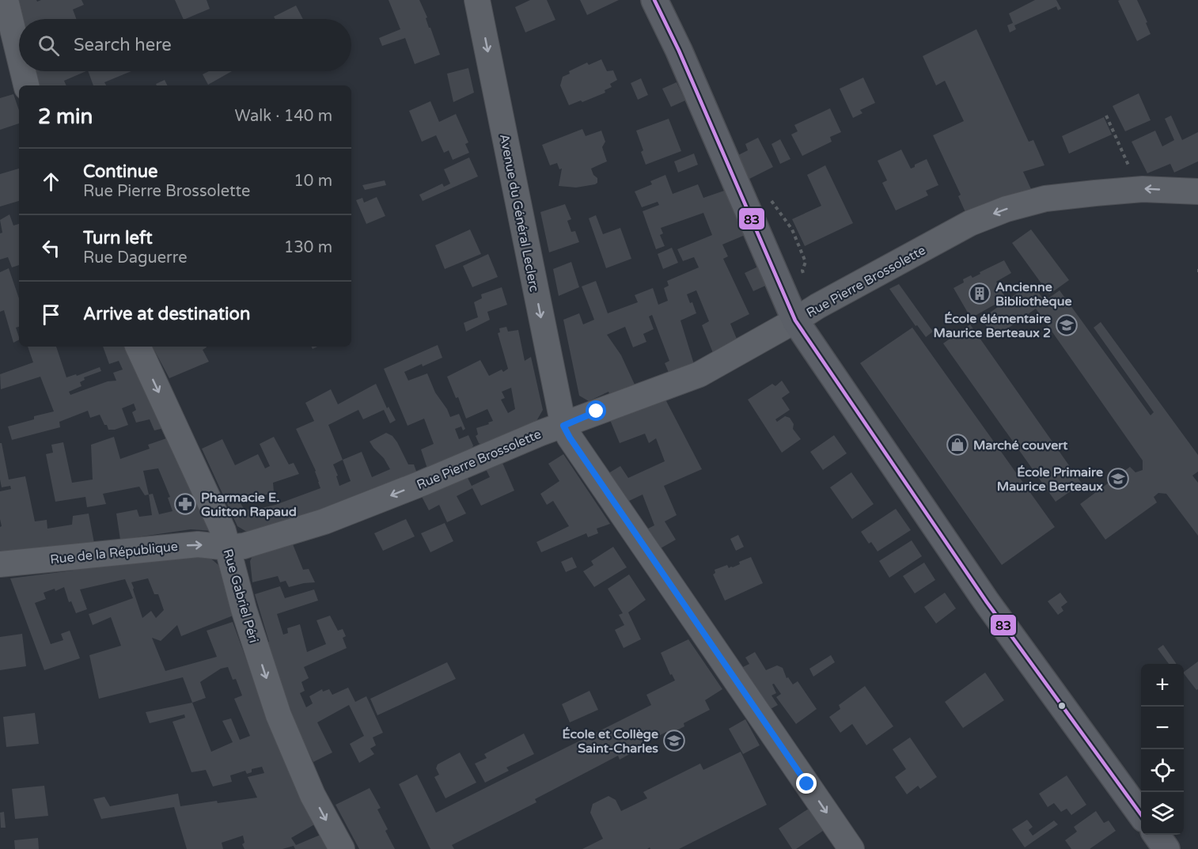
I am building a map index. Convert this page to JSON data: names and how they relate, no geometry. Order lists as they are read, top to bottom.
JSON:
{
  "streets": {
    "street": [
      "Avenue du Général Leclerc",
      "Rue Pierre Brossolette",
      "Rue de la République",
      "Rue Gabriel Péri"
    ]
  },
  "crossings": [
    ["Avenue du Général Leclerc", "Rue Pierre Brossolette"],
    ["Rue Pierre Brossolette", "Rue de la République"],
    ["Rue Pierre Brossolette", "Rue Gabriel Péri"],
    ["Rue de la République", "Rue Gabriel Péri"]
  ],
  "one_way": [
    "Avenue du Général Leclerc",
    "Rue Pierre Brossolette",
    "Rue de la République",
    "Rue Gabriel Péri"
  ],
  "places": {
    "building": ["Ancienne Bibliothèque"],
    "school or university": ["École élémentaire Maurice Berteaux 2", "École Primaire Maurice Berteaux", "École et Collège Saint-Charles"],
    "shop": ["Marché couvert"],
    "pharmacy": ["Pharmacie E. Guitton Rapaud"]
  },
  "lines": ["transit line 83"],
  "page": {
    "search": "Search here",
    "heading": ["2 min", "Walk · 140 m"],
    "list": [
      ["Continue", "Rue Pierre Brossolette", "10 m"],
      ["Turn left", "Rue Daguerre", "130 m"],
      "Arrive at destination"
    ],
    "map_buttons": ["+", "−"]
  }
}
